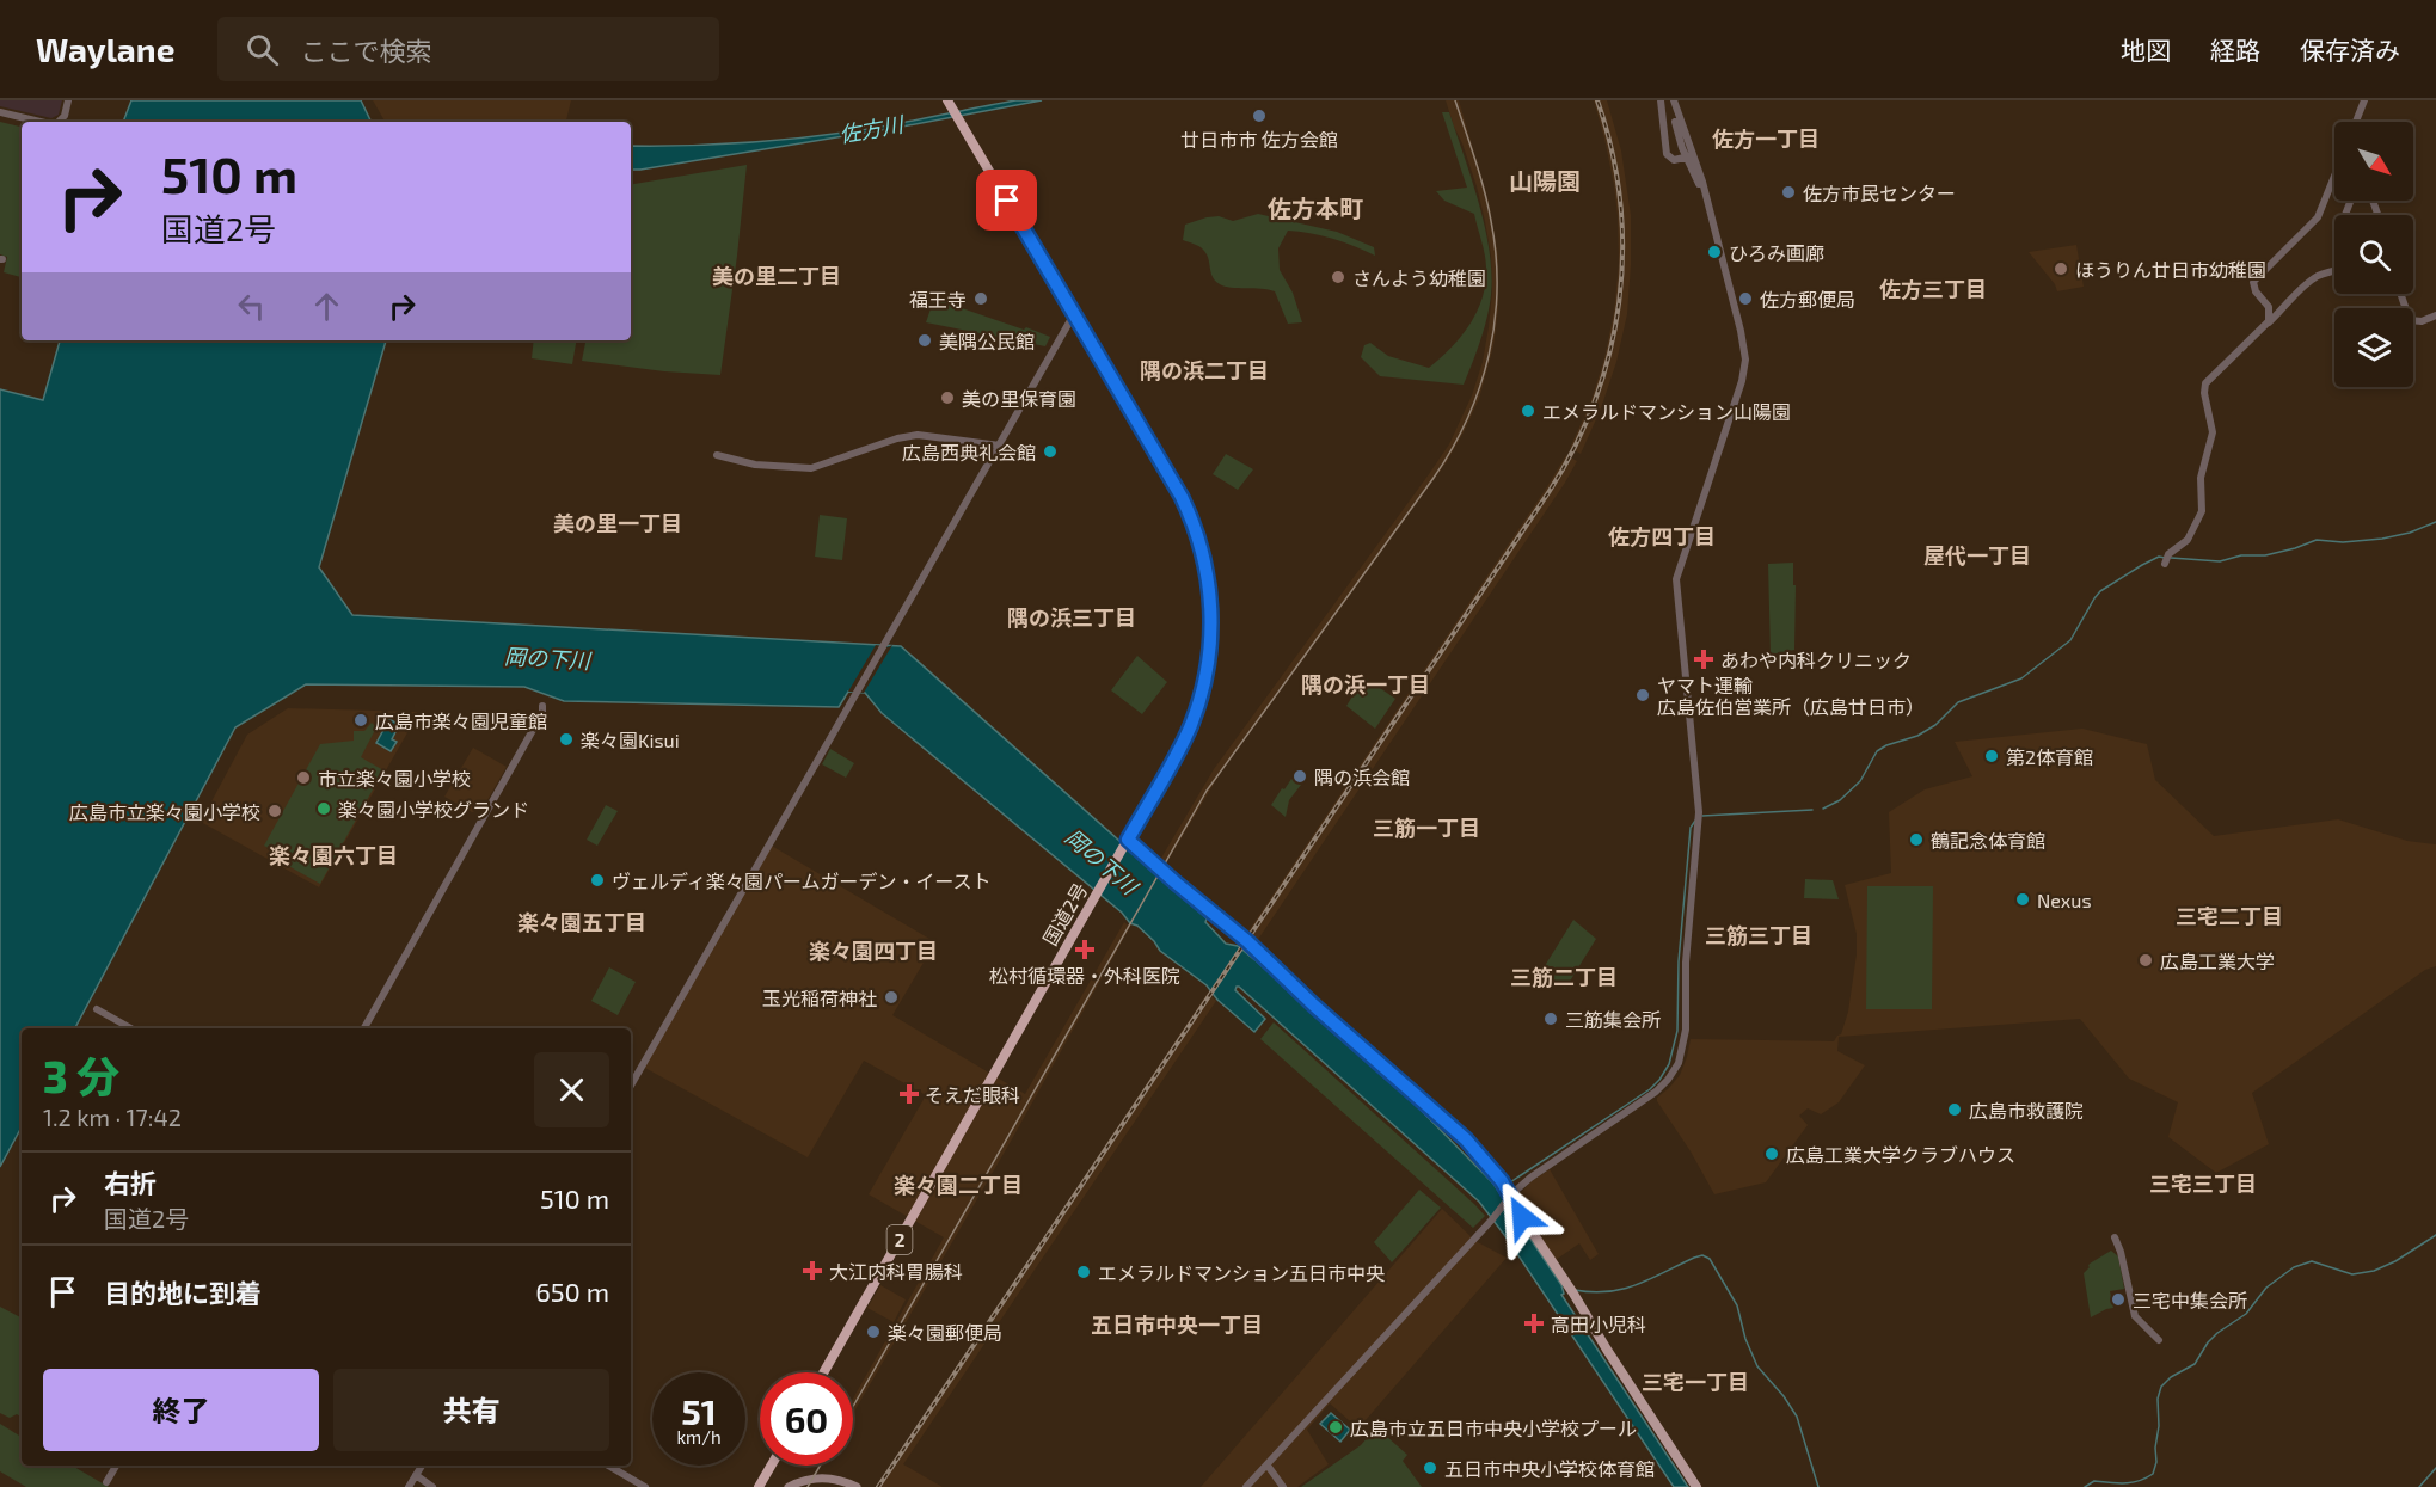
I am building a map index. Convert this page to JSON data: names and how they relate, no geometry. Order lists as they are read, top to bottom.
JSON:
{
  "streets": {
    "highway": ["国道2号", "2"]
  },
  "districts": [
    "佐方一丁目",
    "山陽園",
    "佐方本町",
    "美の里二丁目",
    "佐方三丁目",
    "隅の浜二丁目",
    "美の里一丁目",
    "佐方四丁目",
    "屋代一丁目",
    "隅の浜三丁目",
    "隅の浜一丁目",
    "三筋一丁目",
    "楽々園六丁目",
    "三宅二丁目",
    "楽々園五丁目",
    "三筋三丁目",
    "楽々園四丁目",
    "三筋二丁目",
    "三宅三丁目",
    "楽々園二丁目",
    "五日市中央一丁目",
    "三宅一丁目"
  ],
  "water": ["佐方川", "岡の下川"],
  "places": {
    "other": [
      "廿日市市 佐方会館",
      "佐方市民センター",
      "ひろみ画廊",
      "ほうりん廿日市幼稚園",
      "さんよう幼稚園",
      "福王寺",
      "佐方郵便局",
      "美隅公民館",
      "美の里保育園",
      "エメラルドマンション山陽園",
      "広島西典礼会館",
      "ヤマト運輸 広島佐伯営業所（広島廿日市）",
      "広島市楽々園児童館",
      "楽々園Kisui",
      "第2体育館",
      "隅の浜会館",
      "市立楽々園小学校",
      "楽々園小学校グランド",
      "広島市立楽々園小学校",
      "鶴記念体育館",
      "ヴェルディ楽々園パームガーデン・イースト",
      "Nexus",
      "広島工業大学",
      "玉光稲荷神社",
      "三筋集会所",
      "広島市救護院",
      "広島工業大学クラブハウス",
      "エメラルドマンション五日市中央",
      "三宅中集会所",
      "楽々園郵便局",
      "広島市立五日市中央小学校プール",
      "五日市中央小学校体育館"
    ],
    "health": [
      "あわや内科クリニック",
      "松村循環器・外科医院",
      "そえだ眼科",
      "大江内科胃腸科",
      "高田小児科"
    ]
  },
  "north": "bottom right",
  "page": {
    "header": "Waylane",
    "search": "ここで検索",
    "nav": ["地図", "経路", "保存済み"],
    "turn": ["510 m", "国道2号"],
    "heading": ["3 分", "1.2 km · 17:42"],
    "list": [
      {
        "name": "右折",
        "note": "国道2号",
        "value": "510 m"
      },
      {
        "name": "目的地に到着",
        "value": "650 m"
      }
    ],
    "buttons": ["終了", "共有"],
    "speed": "51 km/h",
    "limit": "60"
  }
}
